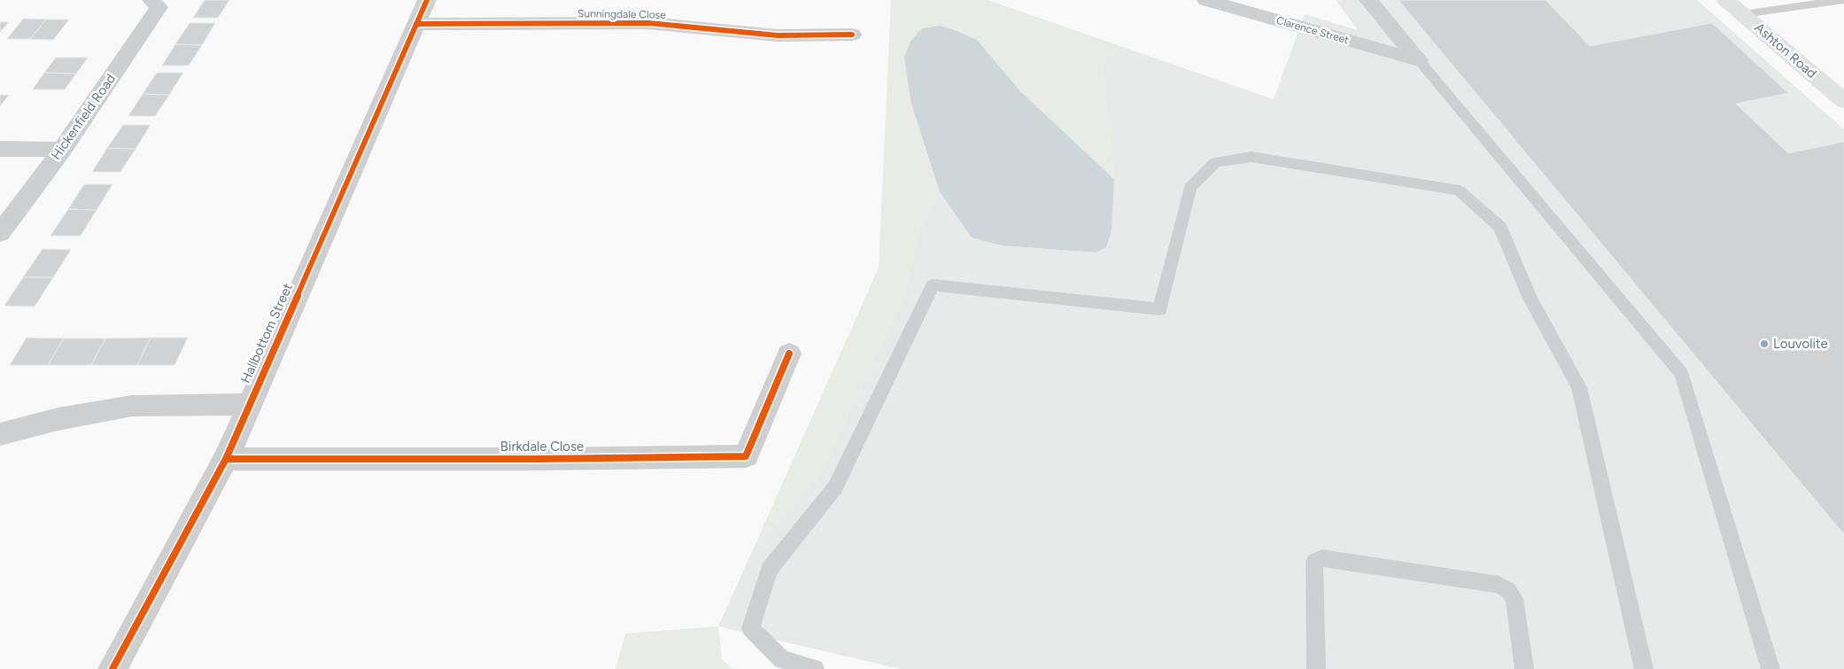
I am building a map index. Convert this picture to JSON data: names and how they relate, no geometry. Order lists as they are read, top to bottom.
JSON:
{
  "streets": {
    "street": [
      "Sunningdale Close",
      "Clarence Street",
      "Ashton Road",
      "Hickenfield Road",
      "Hallbottom Street",
      "Birkdale Close"
    ]
  },
  "crossings": [
    ["Sunningdale Close", "Hallbottom Street"],
    ["Hallbottom Street", "Birkdale Close"]
  ],
  "places": ["Louvolite"]
}
